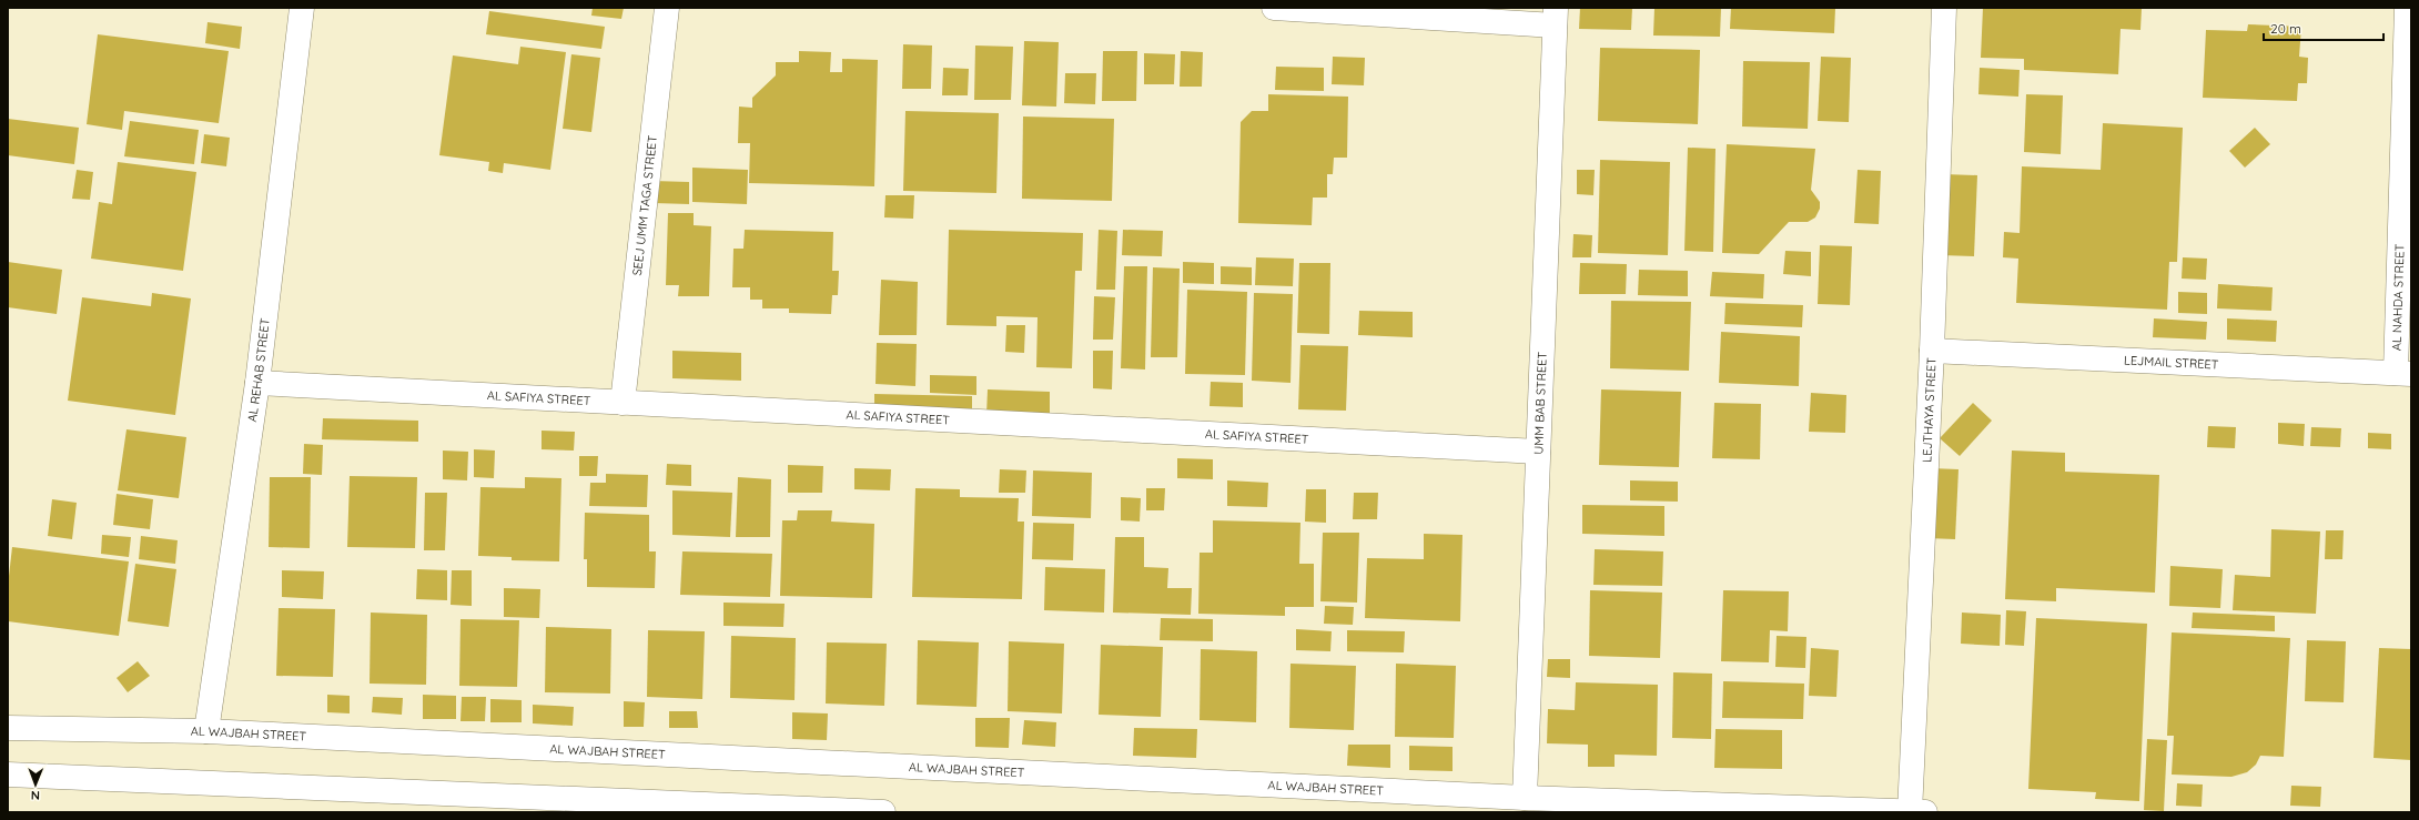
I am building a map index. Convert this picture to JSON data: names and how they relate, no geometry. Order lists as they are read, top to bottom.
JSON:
{
  "streets": {
    "street": [
      "SEEJ UMM TAGA STREET",
      "AL NAHDA STREET",
      "LEJMAIL STREET",
      "AL REHAB STREET",
      "AL SAFIYA STREET",
      "UMM BAB STREET",
      "LEJTHAYA STREET",
      "AL WAJBAH STREET"
    ]
  },
  "crossings": [
    ["SEEJ UMM TAGA STREET", "AL SAFIYA STREET"],
    ["AL NAHDA STREET", "LEJMAIL STREET"],
    ["LEJMAIL STREET", "LEJTHAYA STREET"],
    ["AL REHAB STREET", "AL SAFIYA STREET"],
    ["AL REHAB STREET", "AL WAJBAH STREET"],
    ["AL SAFIYA STREET", "UMM BAB STREET"],
    ["UMM BAB STREET", "AL WAJBAH STREET"],
    ["LEJTHAYA STREET", "AL WAJBAH STREET"]
  ],
  "scale_bar": "20 m",
  "north": "bottom"
}
